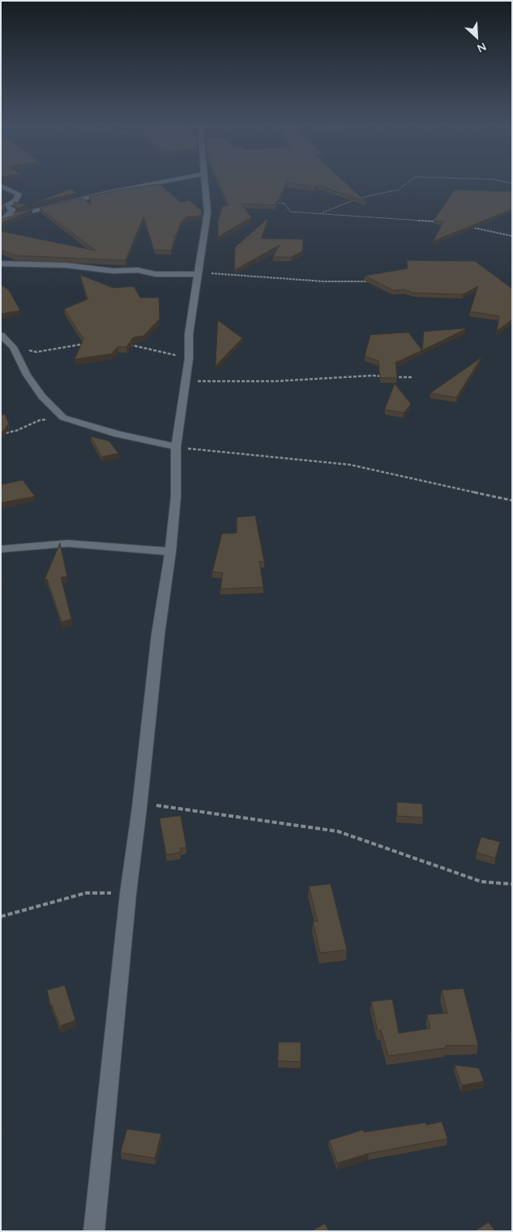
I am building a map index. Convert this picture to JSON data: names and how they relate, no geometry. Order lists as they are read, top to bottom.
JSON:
{
  "north": "bottom right"
}
